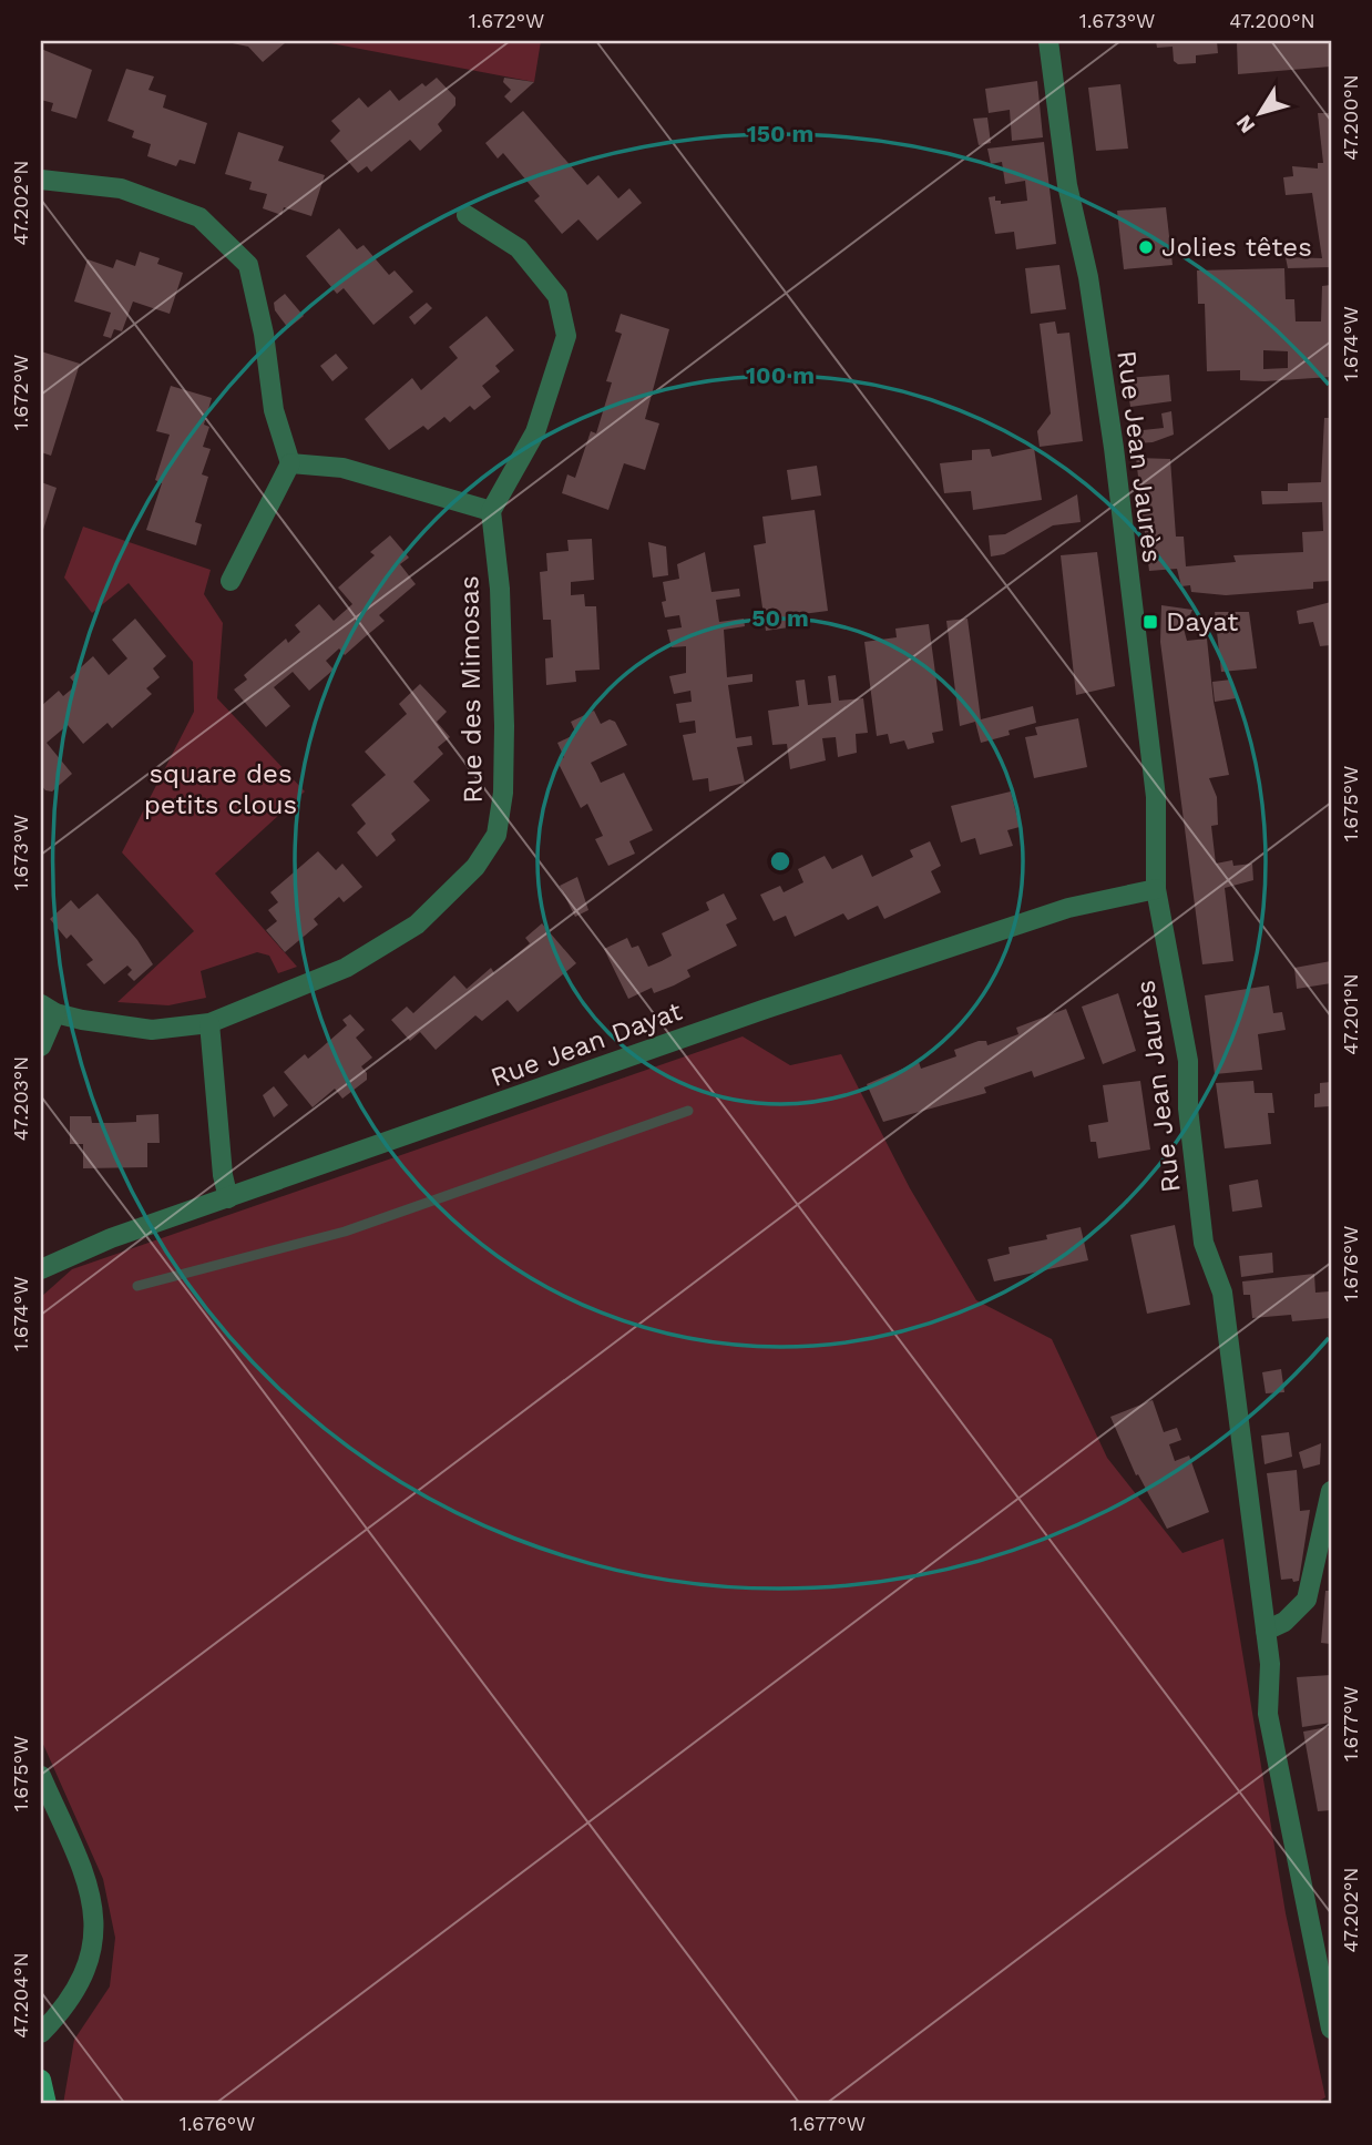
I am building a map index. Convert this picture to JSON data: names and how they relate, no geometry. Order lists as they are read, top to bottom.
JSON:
{
  "streets": {
    "street": ["Rue Jean Jaurès", "Rue des Mimosas", "Rue Jean Dayat"]
  },
  "crossings": [
    ["Rue Jean Jaurès", "Rue Jean Dayat"]
  ],
  "parks": ["square des petits clous"],
  "places": {
    "other": ["Jolies têtes"],
    "transit": ["Dayat"]
  },
  "north": "bottom left",
  "coordinates": [
    "1.672°W",
    "1.673°W",
    "47.200°N",
    "47.202°N",
    "1.674°W",
    "1.675°W",
    "47.201°N",
    "47.203°N",
    "1.676°W",
    "1.677°W",
    "47.204°N"
  ],
  "rings": ["150 m", "100 m", "50 m"]
}
